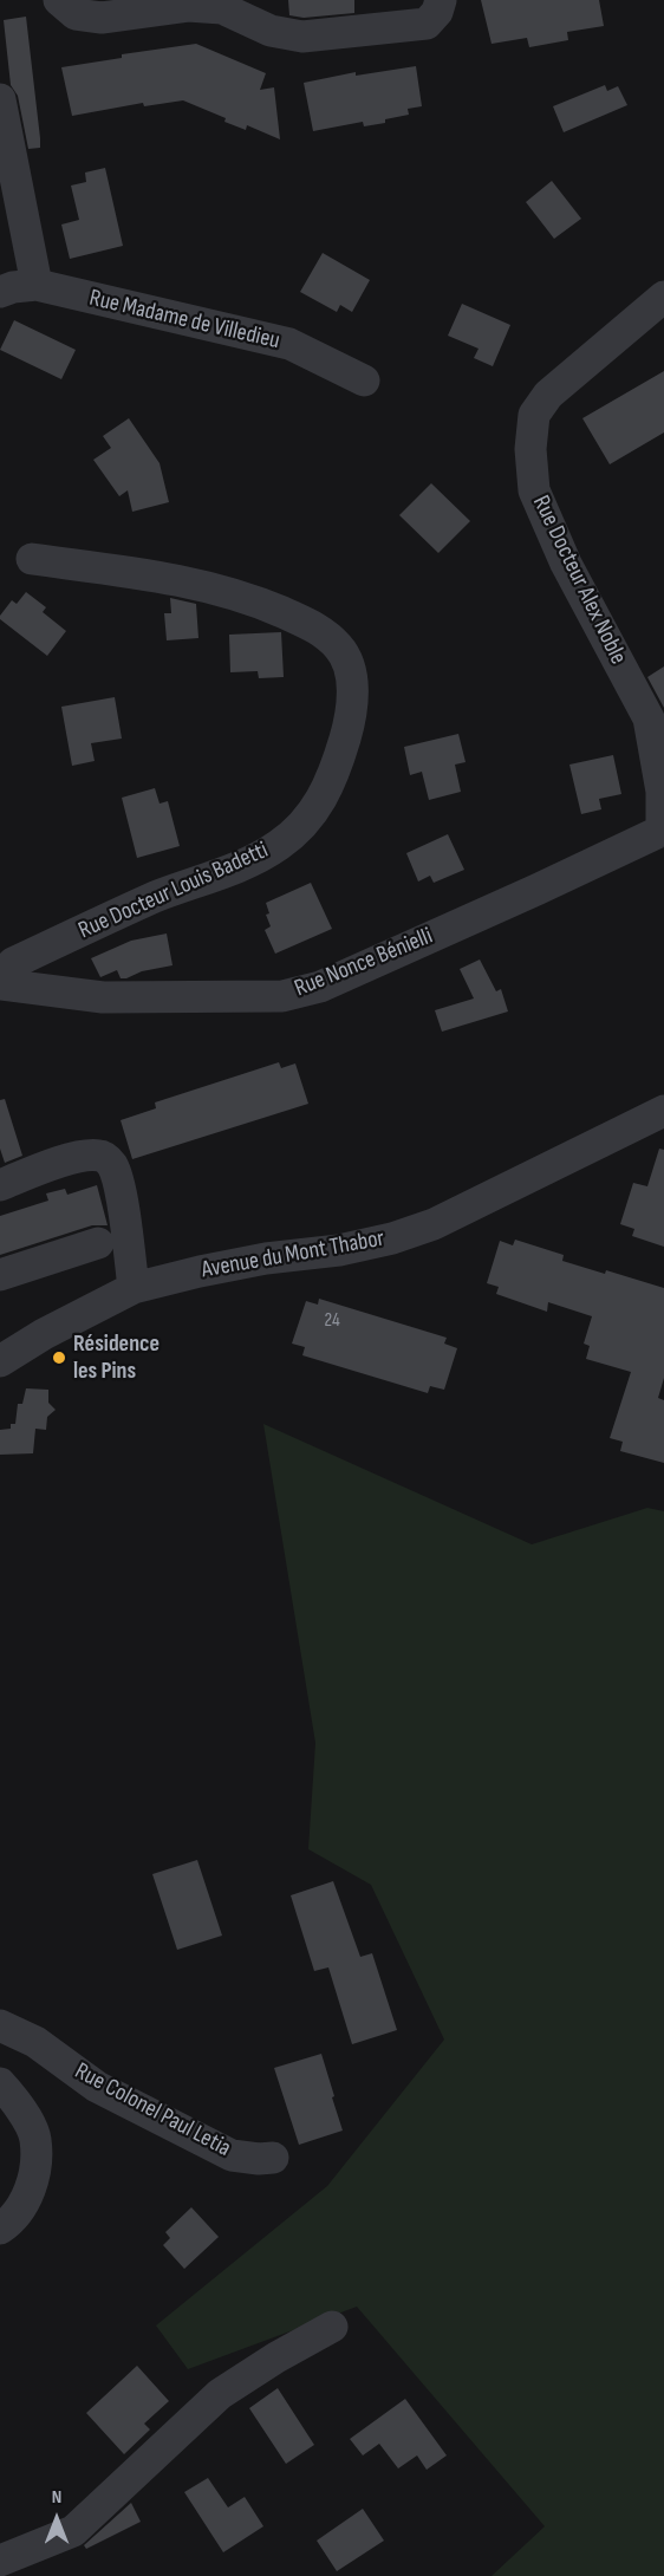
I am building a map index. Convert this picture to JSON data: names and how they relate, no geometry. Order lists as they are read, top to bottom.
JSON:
{
  "streets": {
    "street": [
      "Rue Madame de Villedieu",
      "Rue Docteur Alex Noble",
      "Rue Docteur Louis Badetti",
      "Rue Nonce Bénielli",
      "Avenue du Mont Thabor",
      "Rue Colonel Paul Letia"
    ]
  },
  "crossings": [
    ["Rue Docteur Alex Noble", "Rue Nonce Bénielli"]
  ],
  "places": ["Résidence les Pins"],
  "house_numbers": ["24"],
  "north": "top"
}
